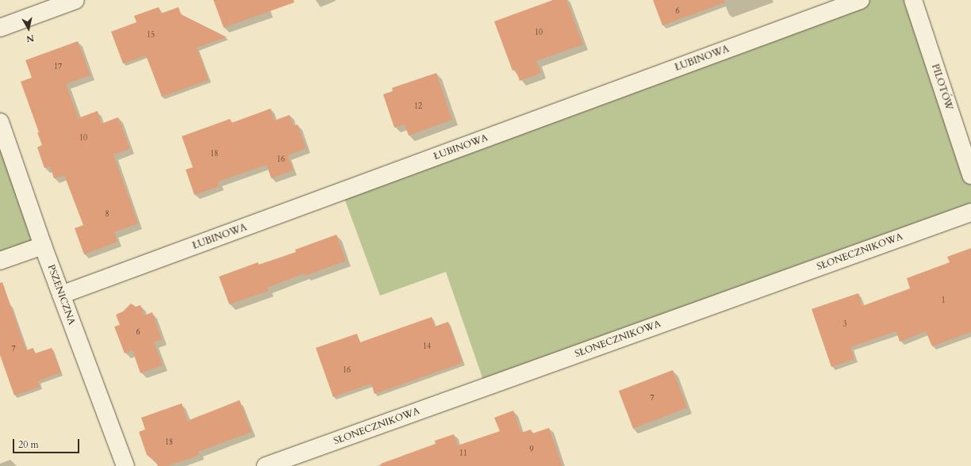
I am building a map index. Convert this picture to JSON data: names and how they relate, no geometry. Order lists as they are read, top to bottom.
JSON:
{
  "streets": {
    "street": [
      "ŁUBINOWA",
      "PILOTÓW",
      "SŁONECZNIKOWA",
      "PSZENICZNA"
    ]
  },
  "crossings": [
    ["ŁUBINOWA", "PSZENICZNA"]
  ],
  "house_numbers": [
    "6",
    "10",
    "15",
    "17",
    "12",
    "10",
    "18",
    "16",
    "8",
    "1",
    "3",
    "6",
    "14",
    "7",
    "16",
    "7",
    "18",
    "9",
    "11"
  ],
  "scale_bar": "20 m",
  "north": "bottom"
}
